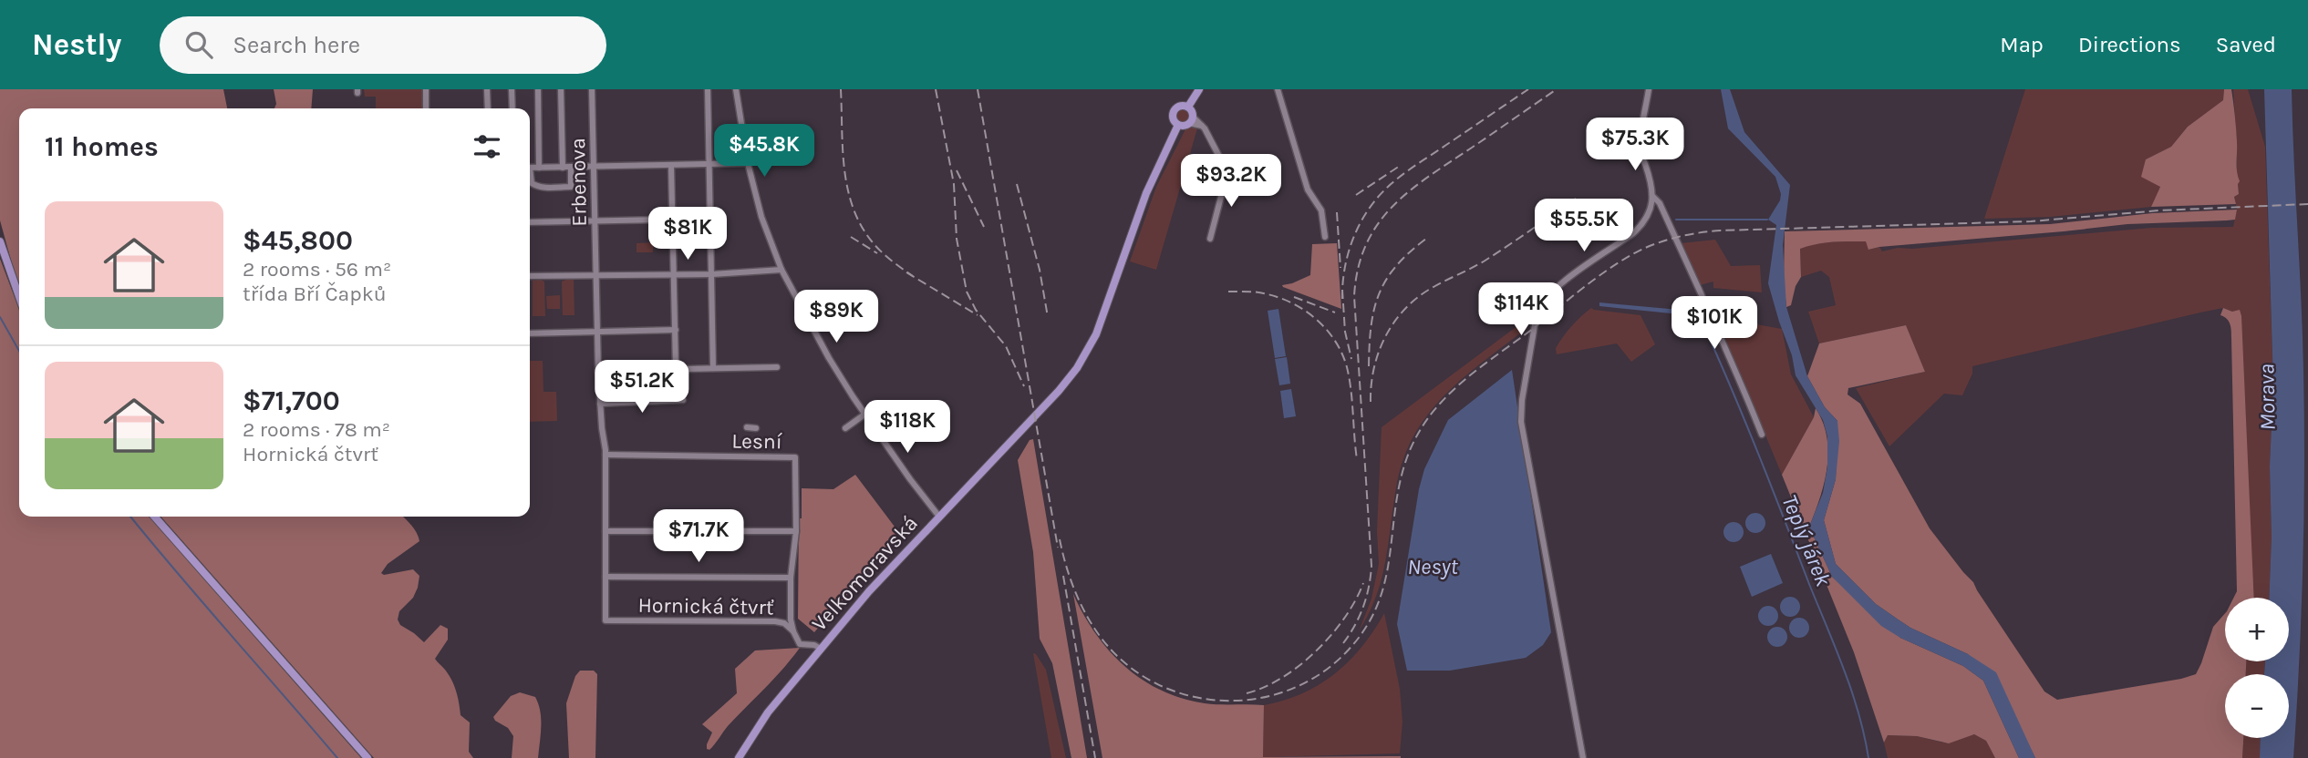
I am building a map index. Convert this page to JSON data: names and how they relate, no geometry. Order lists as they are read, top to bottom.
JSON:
{
  "streets": {
    "main road": ["Velkomoravská"],
    "street": ["Erbenova", "Lesní", "Hornická čtvrť"]
  },
  "crossings": [
    ["Lesní", "Hornická čtvrť"]
  ],
  "water": ["Morava", "Teplý járek", "Nesyt"],
  "page": {
    "header": "Nestly",
    "search": "Search here",
    "nav": ["Map", "Directions", "Saved"],
    "heading": "11 homes",
    "price": [
      "$75.3K",
      "$45.8K",
      "$93.2K",
      "$55.5K",
      "$81K",
      "$114K",
      "$89K",
      "$101K",
      "$51.2K",
      "$118K",
      "$71.7K"
    ],
    "list": [
      {
        "name": "$45,800",
        "note": "2 rooms · 56 m² · třída Bří Čapků"
      },
      {
        "name": "$71,700",
        "note": "2 rooms · 78 m² · Hornická čtvrť"
      }
    ],
    "map_buttons": ["+", "−"]
  }
}
